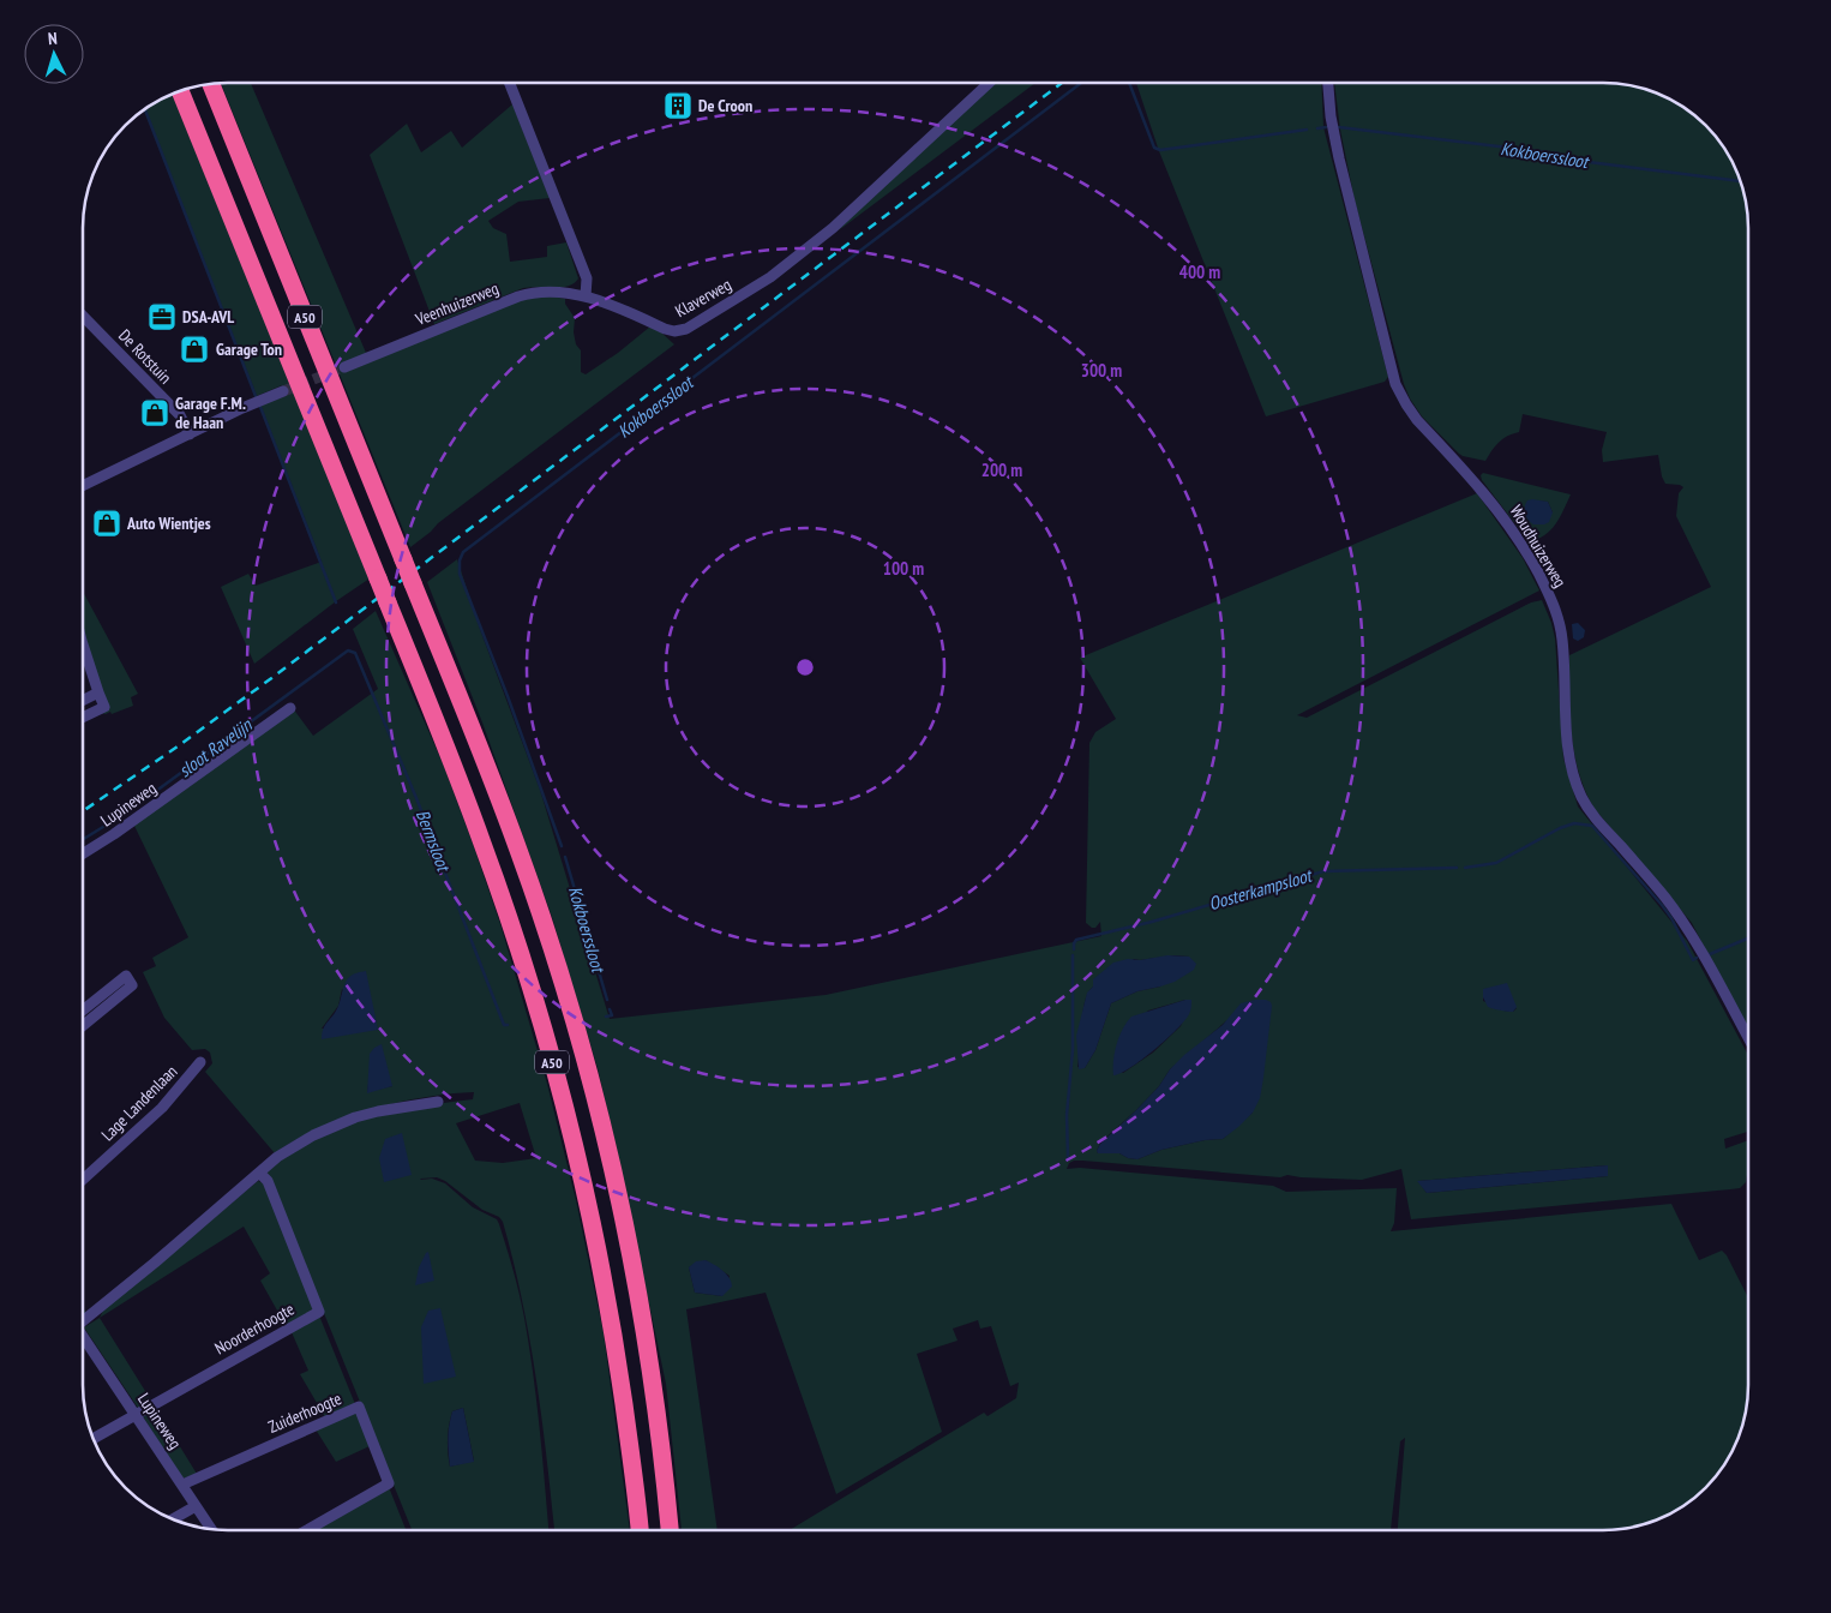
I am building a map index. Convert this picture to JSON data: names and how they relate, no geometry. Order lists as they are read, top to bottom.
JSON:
{
  "streets": {
    "highway": ["A50"],
    "street": [
      "Klaverweg",
      "Veenhuizerweg",
      "De Rotstuin",
      "Woudhuizerweg",
      "Lupineweg",
      "Lage Landenlaan",
      "Noorderhoogte",
      "Zuiderhoogte"
    ]
  },
  "crossings": [
    ["Klaverweg", "Veenhuizerweg"],
    ["Lupineweg", "Noorderhoogte"],
    ["Lupineweg", "Zuiderhoogte"]
  ],
  "water": [
    "Kokboerssloot",
    "sloot Ravelijn",
    "Bermsloot",
    "Oosterkampsloot"
  ],
  "places": {
    "building": ["De Croon"],
    "office": ["DSA-AVL"],
    "shop": ["Garage Ton", "Garage F.M. de Haan", "Auto Wientjes"]
  },
  "north": "top",
  "rings": [
    "400 m",
    "300 m",
    "200 m",
    "100 m"
  ]
}
